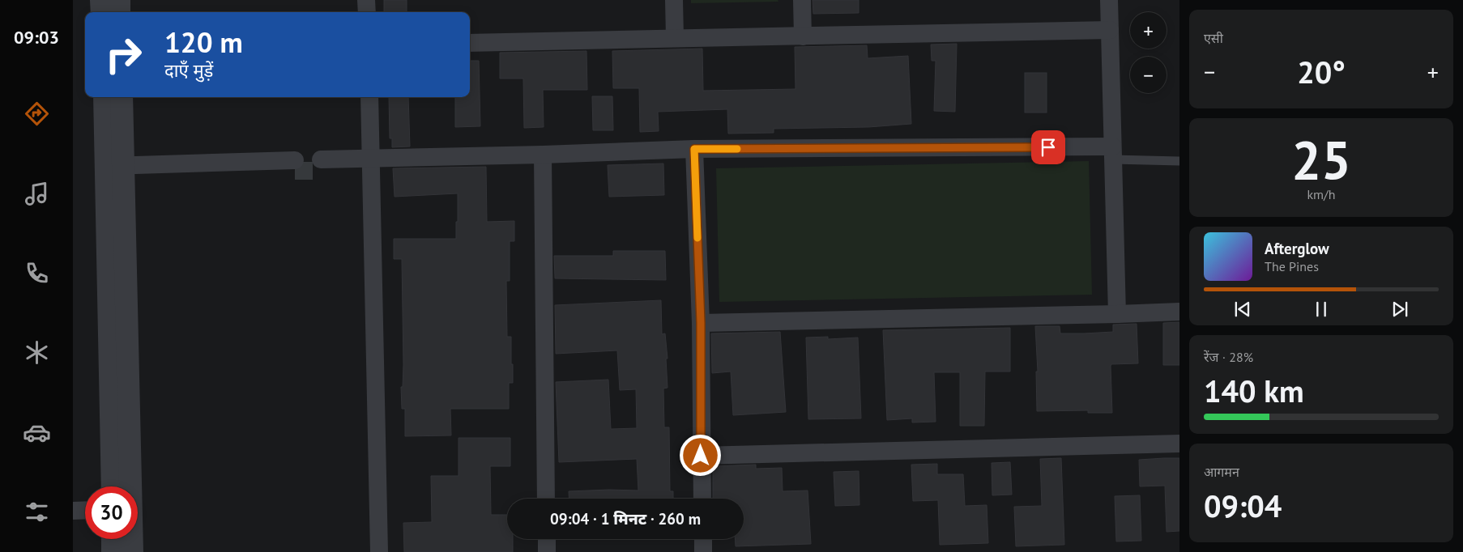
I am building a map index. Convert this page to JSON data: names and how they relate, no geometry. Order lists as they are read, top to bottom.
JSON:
{
  "page": {
    "tabs": "09:03",
    "tile": [
      "एसी",
      ["25", "km/h"],
      ["रेंज · 28%", "140 km"],
      ["आगमन", "09:04"]
    ],
    "map_buttons": ["+", "−"],
    "turn": ["120 m", "दाएँ मुड़ें"],
    "heat": ["−", "20°", "+"],
    "song": ["Afterglow", "The Pines"],
    "limit": "30",
    "trip": "09:04 · 1 मिनट · 260 m"
  }
}
